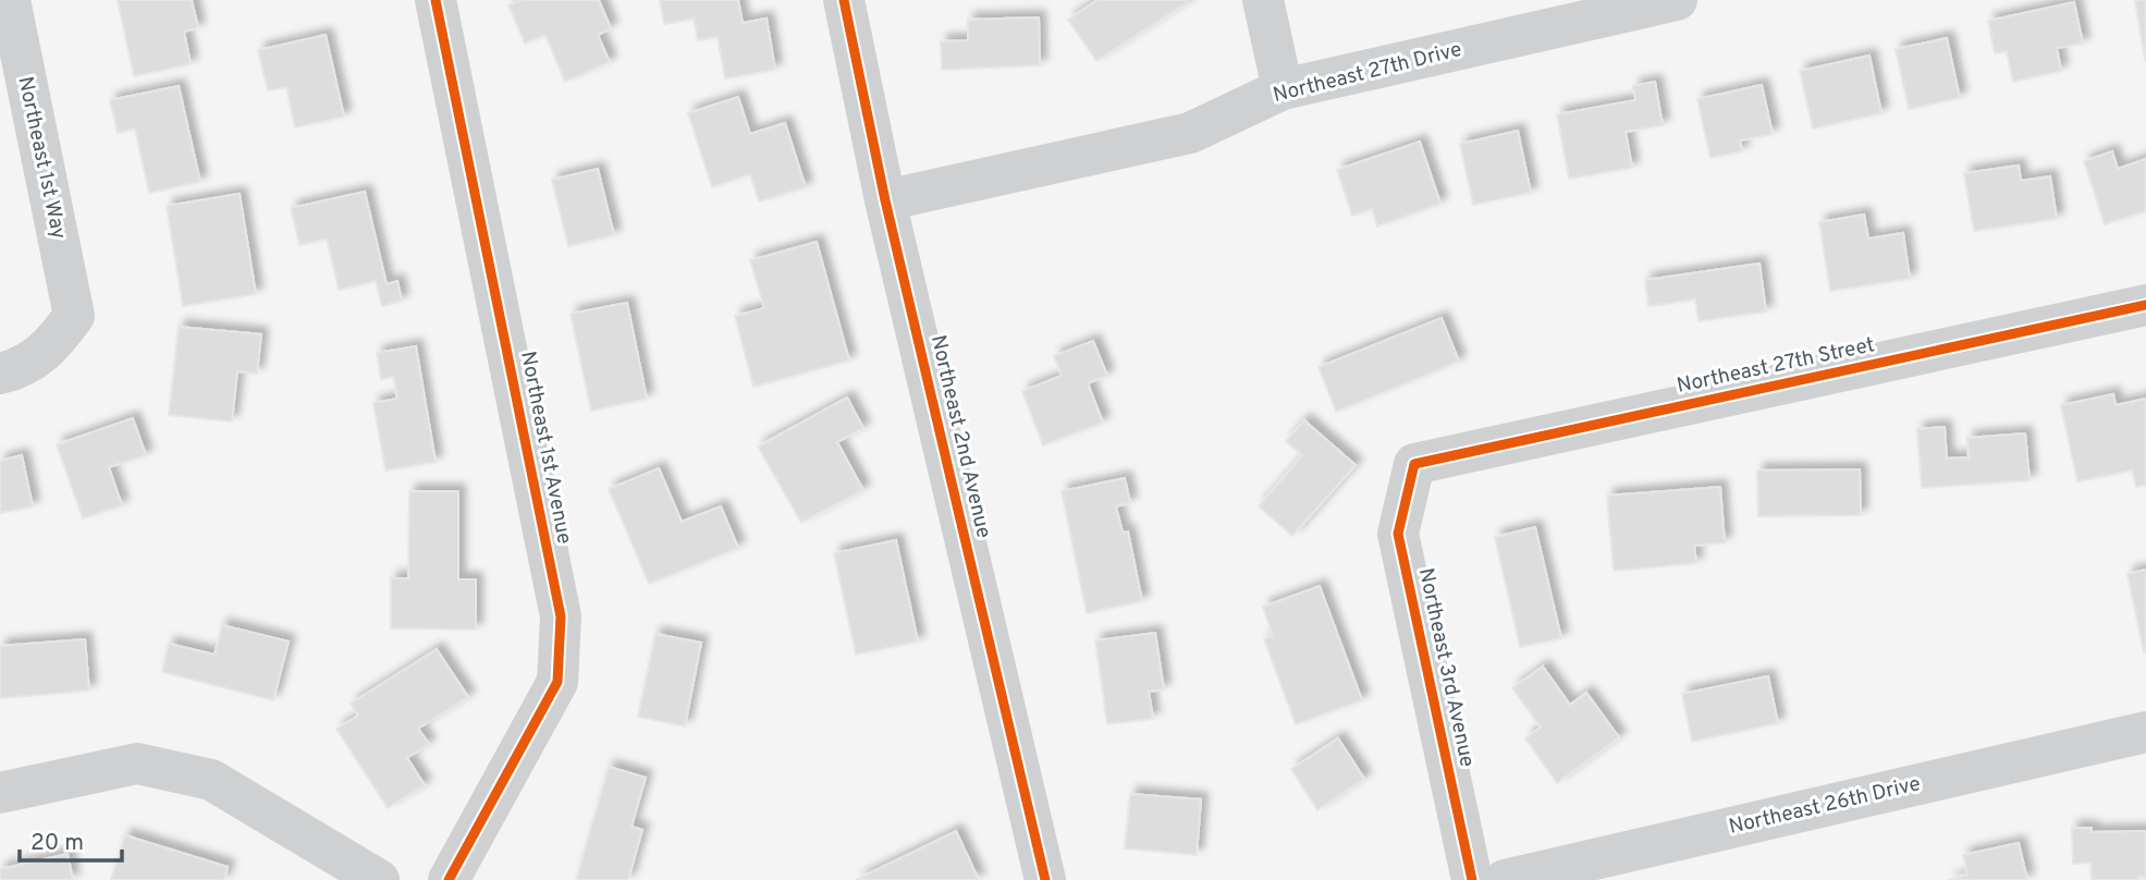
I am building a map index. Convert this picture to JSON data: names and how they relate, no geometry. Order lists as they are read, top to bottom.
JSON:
{
  "streets": {
    "street": [
      "Northeast 27th Drive",
      "Northeast 1st Way",
      "Northeast 27th Street",
      "Northeast 2nd Avenue",
      "Northeast 1st Avenue",
      "Northeast 3rd Avenue",
      "Northeast 26th Drive"
    ]
  },
  "crossings": [
    ["Northeast 27th Drive", "Northeast 2nd Avenue"],
    ["Northeast 27th Street", "Northeast 3rd Avenue"]
  ],
  "scale_bar": "20 m"
}
